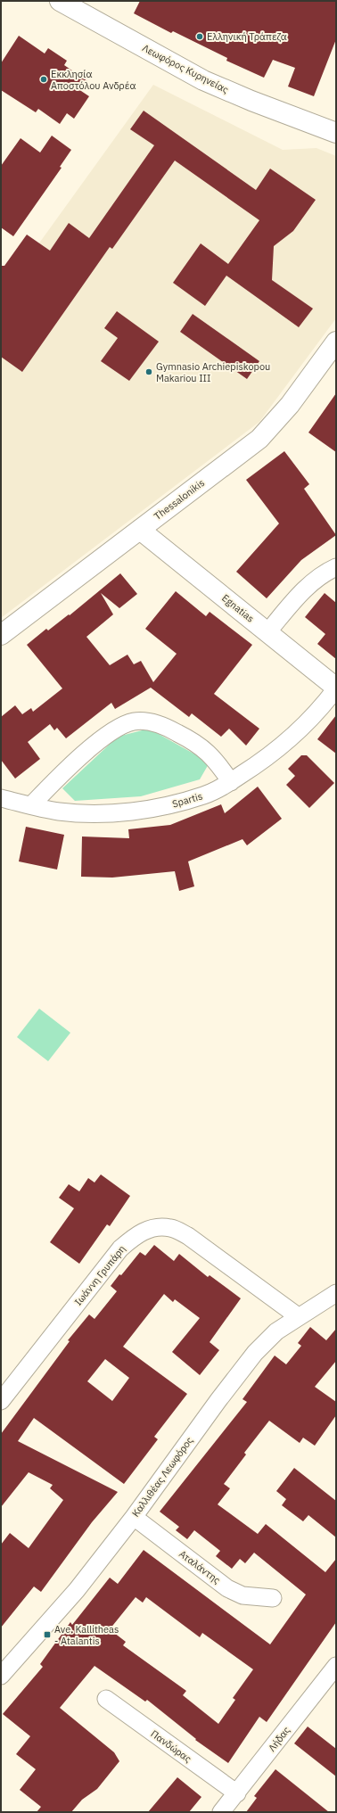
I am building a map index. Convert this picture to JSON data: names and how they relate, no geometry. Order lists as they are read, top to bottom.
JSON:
{
  "streets": {
    "main road": ["Λεωφόρος Κυρηνείας", "Thessalonikis", "Egnatias"],
    "street": [
      "Spartis",
      "Ιωάννη Γρυπάρη",
      "Καλλιθέας Λεωφόρος",
      "Αταλάντης",
      "Λήδας",
      "Πανδώρας"
    ]
  },
  "crossings": [
    ["Thessalonikis", "Egnatias"],
    ["Egnatias", "Spartis"],
    ["Ιωάννη Γρυπάρη", "Καλλιθέας Λεωφόρος"],
    ["Καλλιθέας Λεωφόρος", "Αταλάντης"],
    ["Λήδας", "Πανδώρας"]
  ],
  "places": {
    "other": ["Ελληνική Τράπεζα", "Εκκλησία Αποστόλου Ανδρέα", "Gymnasio Archiepiskopou Makariou III"],
    "transit": ["Ave. Kallitheas - Atalantis"]
  }
}
